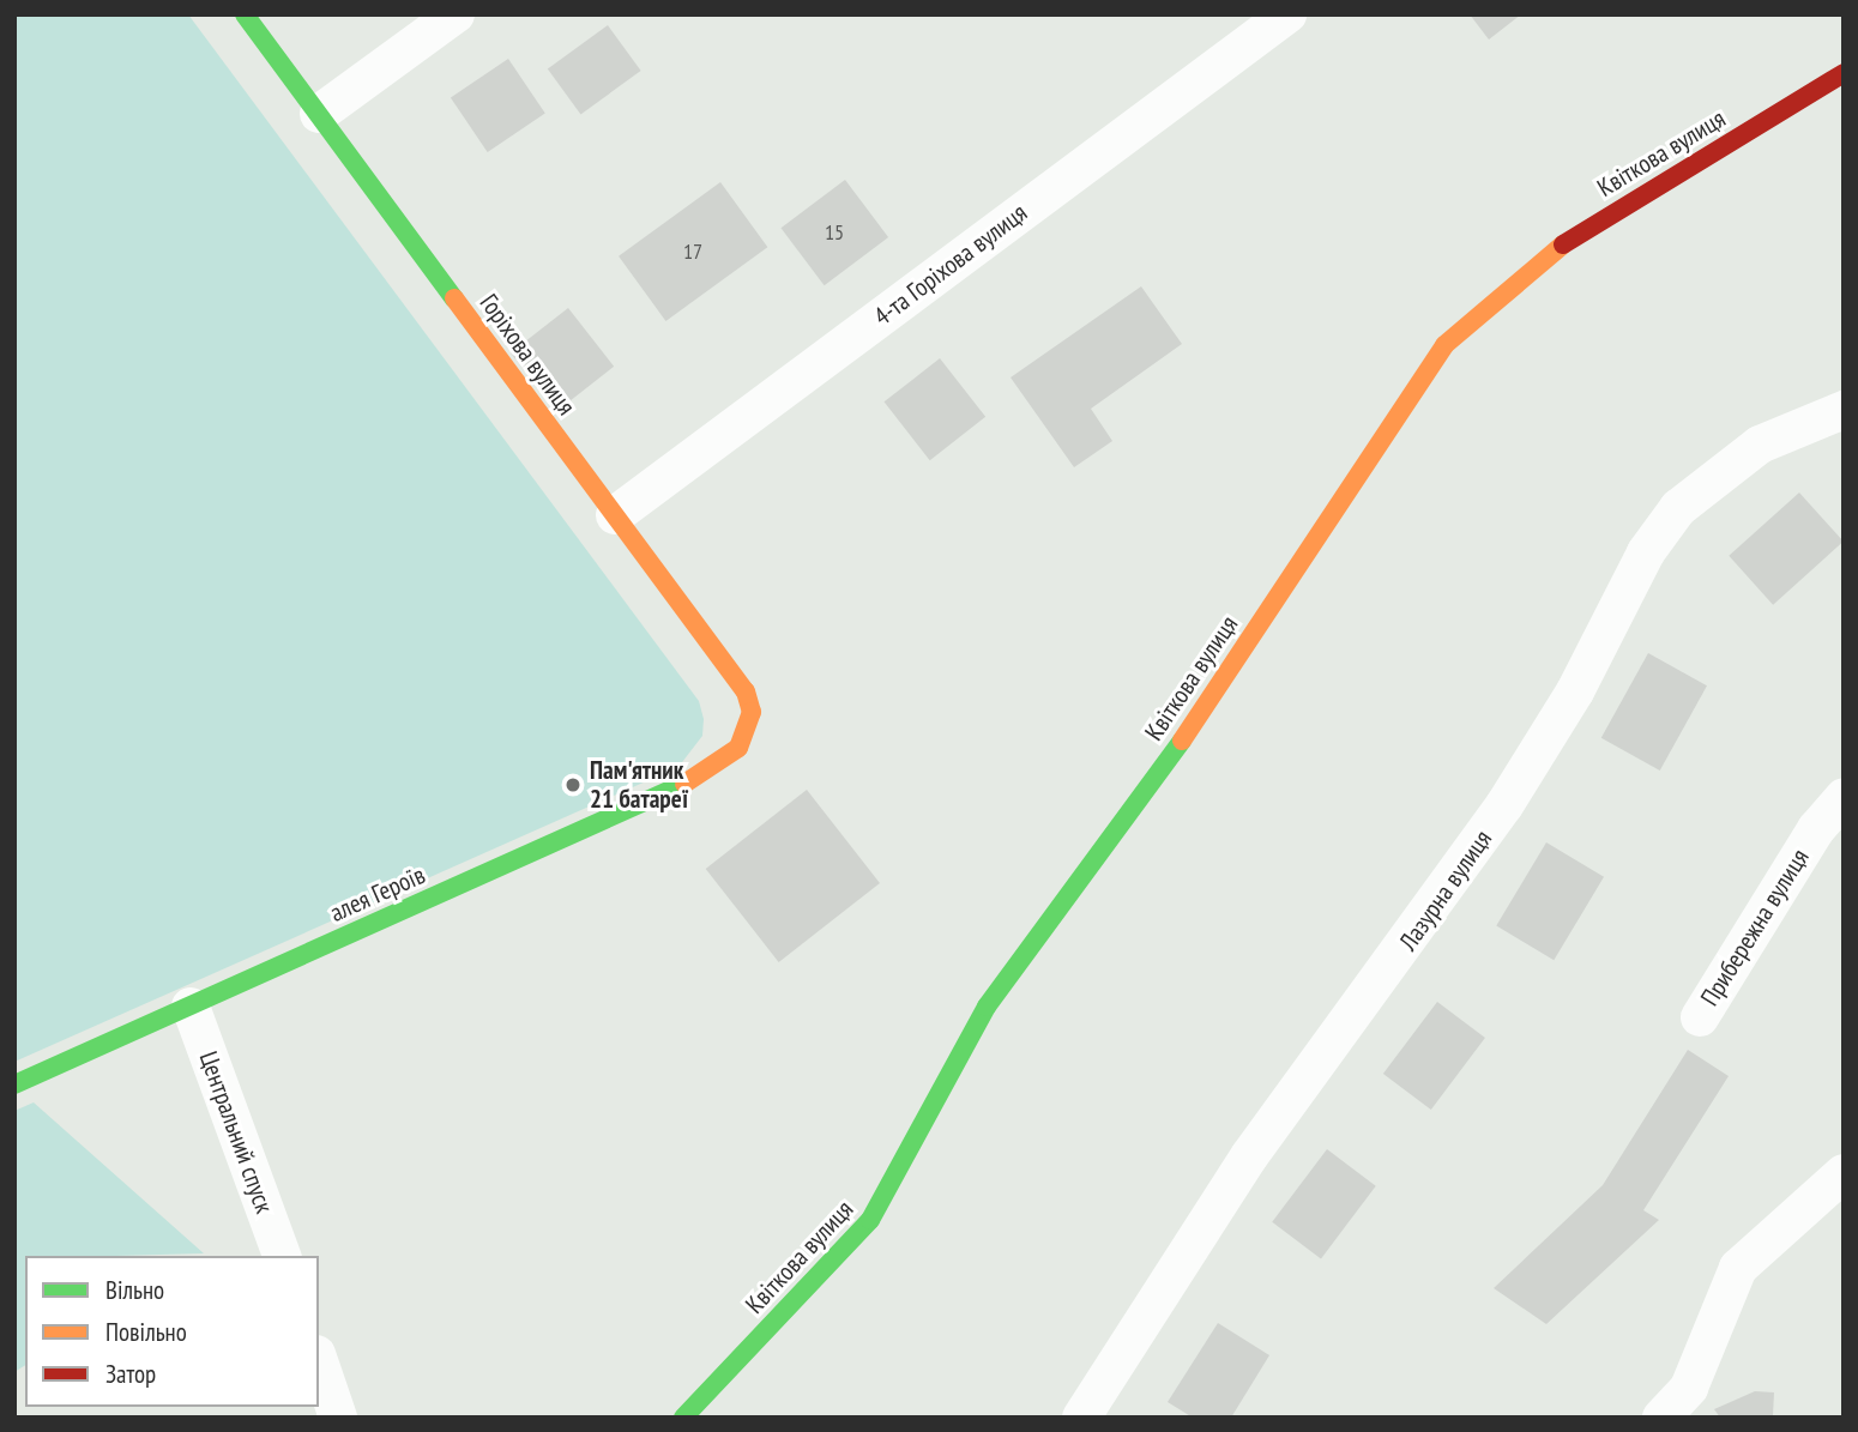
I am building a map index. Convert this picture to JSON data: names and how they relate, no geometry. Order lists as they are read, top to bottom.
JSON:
{
  "streets": {
    "street": [
      "Квіткова вулиця",
      "4-та Горіхова вулиця",
      "Горіхова вулиця",
      "Лазурна вулиця",
      "алея Героїв",
      "Прибережна вулиця",
      "Центральний спуск"
    ]
  },
  "crossings": [
    ["4-та Горіхова вулиця", "Горіхова вулиця"],
    ["Горіхова вулиця", "алея Героїв"],
    ["алея Героїв", "Центральний спуск"]
  ],
  "places": ["Пам'ятник 21 батареї"],
  "house_numbers": ["15", "17"],
  "legend": ["Вільно", "Повільно", "Затор"]
}
